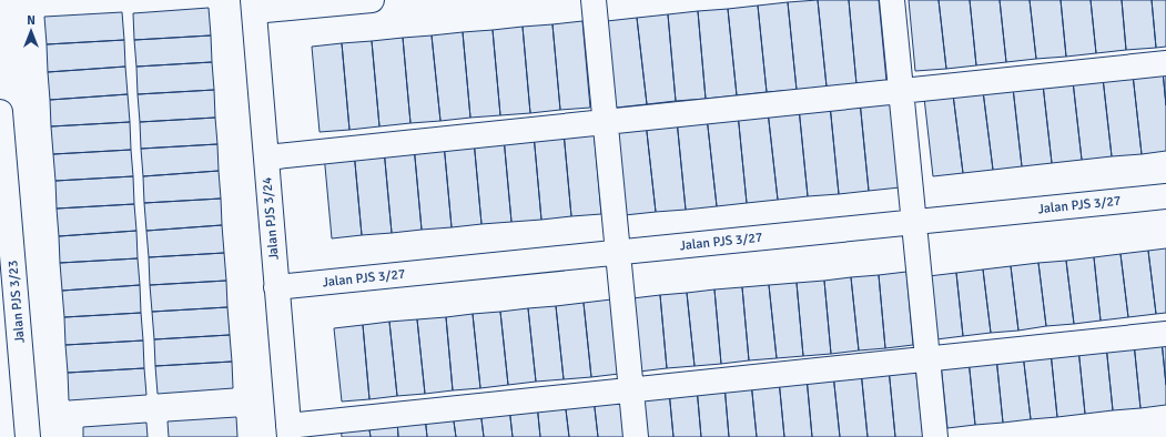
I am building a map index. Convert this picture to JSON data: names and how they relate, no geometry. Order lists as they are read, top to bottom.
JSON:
{
  "streets": {
    "street": ["Jalan PJS 3/27", "Jalan PJS 3/24", "Jalan PJS 3/23"]
  },
  "crossings": [
    ["Jalan PJS 3/27", "Jalan PJS 3/24"]
  ],
  "north": "top"
}
